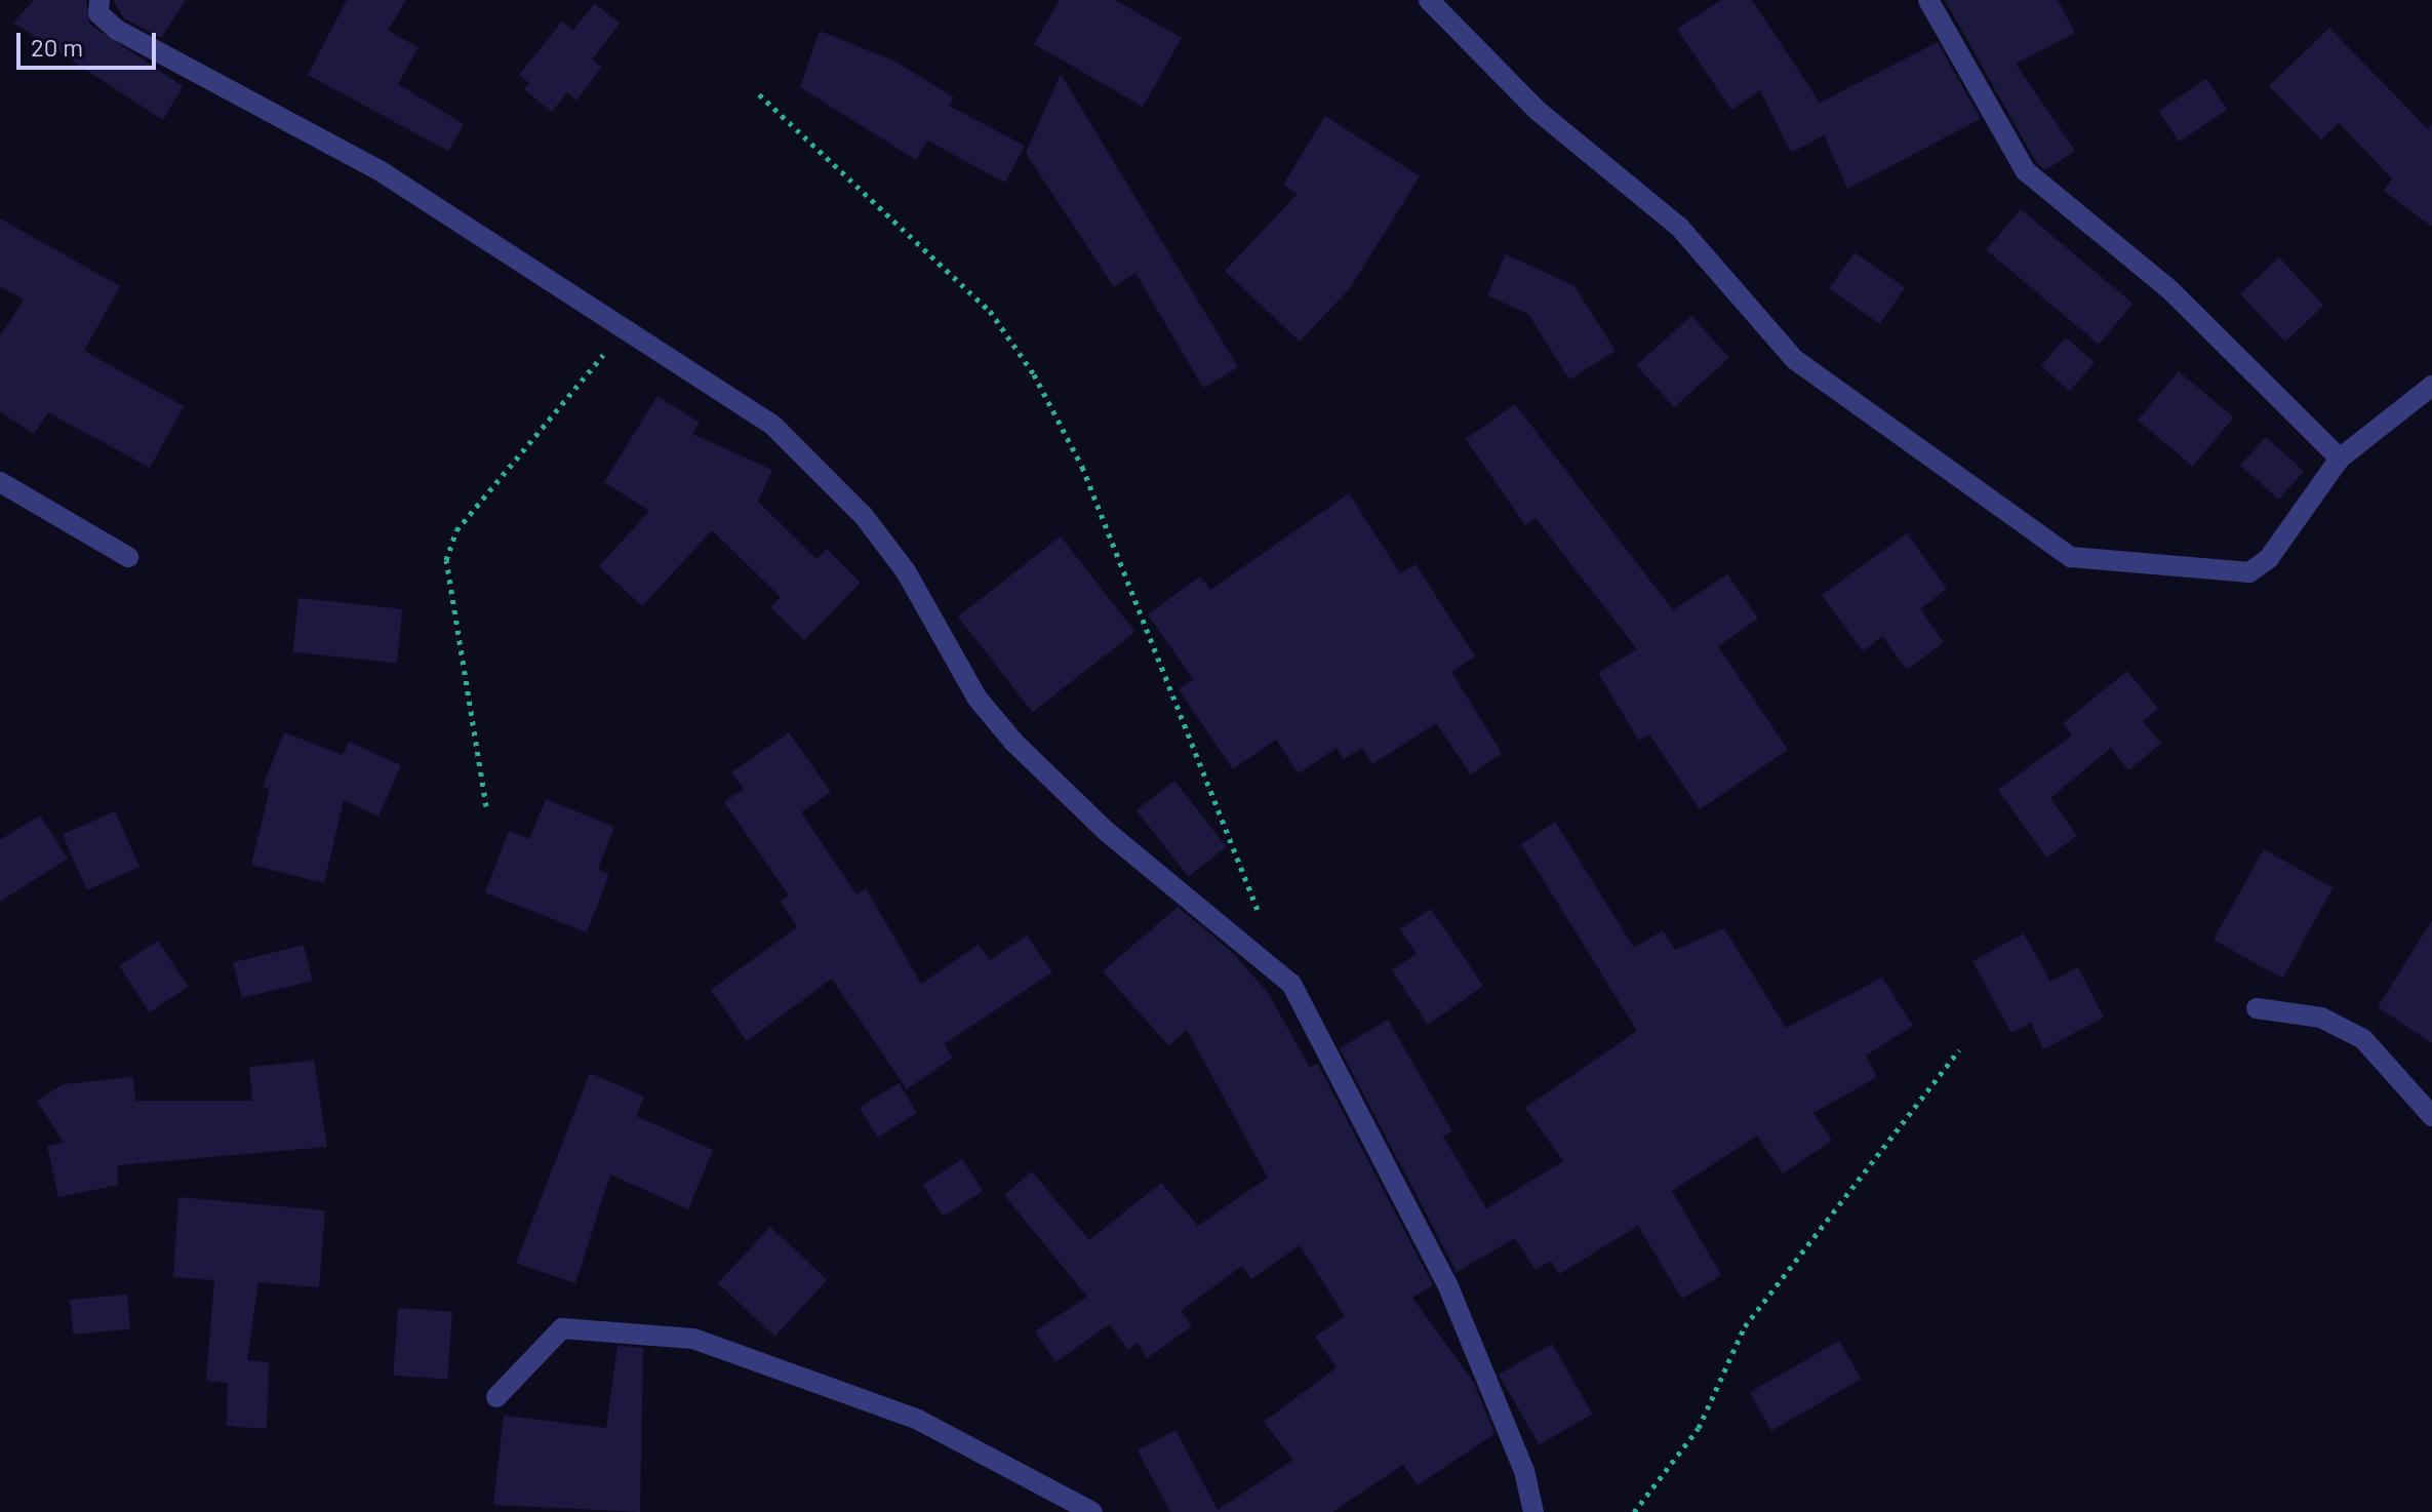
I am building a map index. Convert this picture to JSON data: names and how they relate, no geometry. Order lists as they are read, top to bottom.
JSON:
{
  "scale_bar": "20 m"
}
